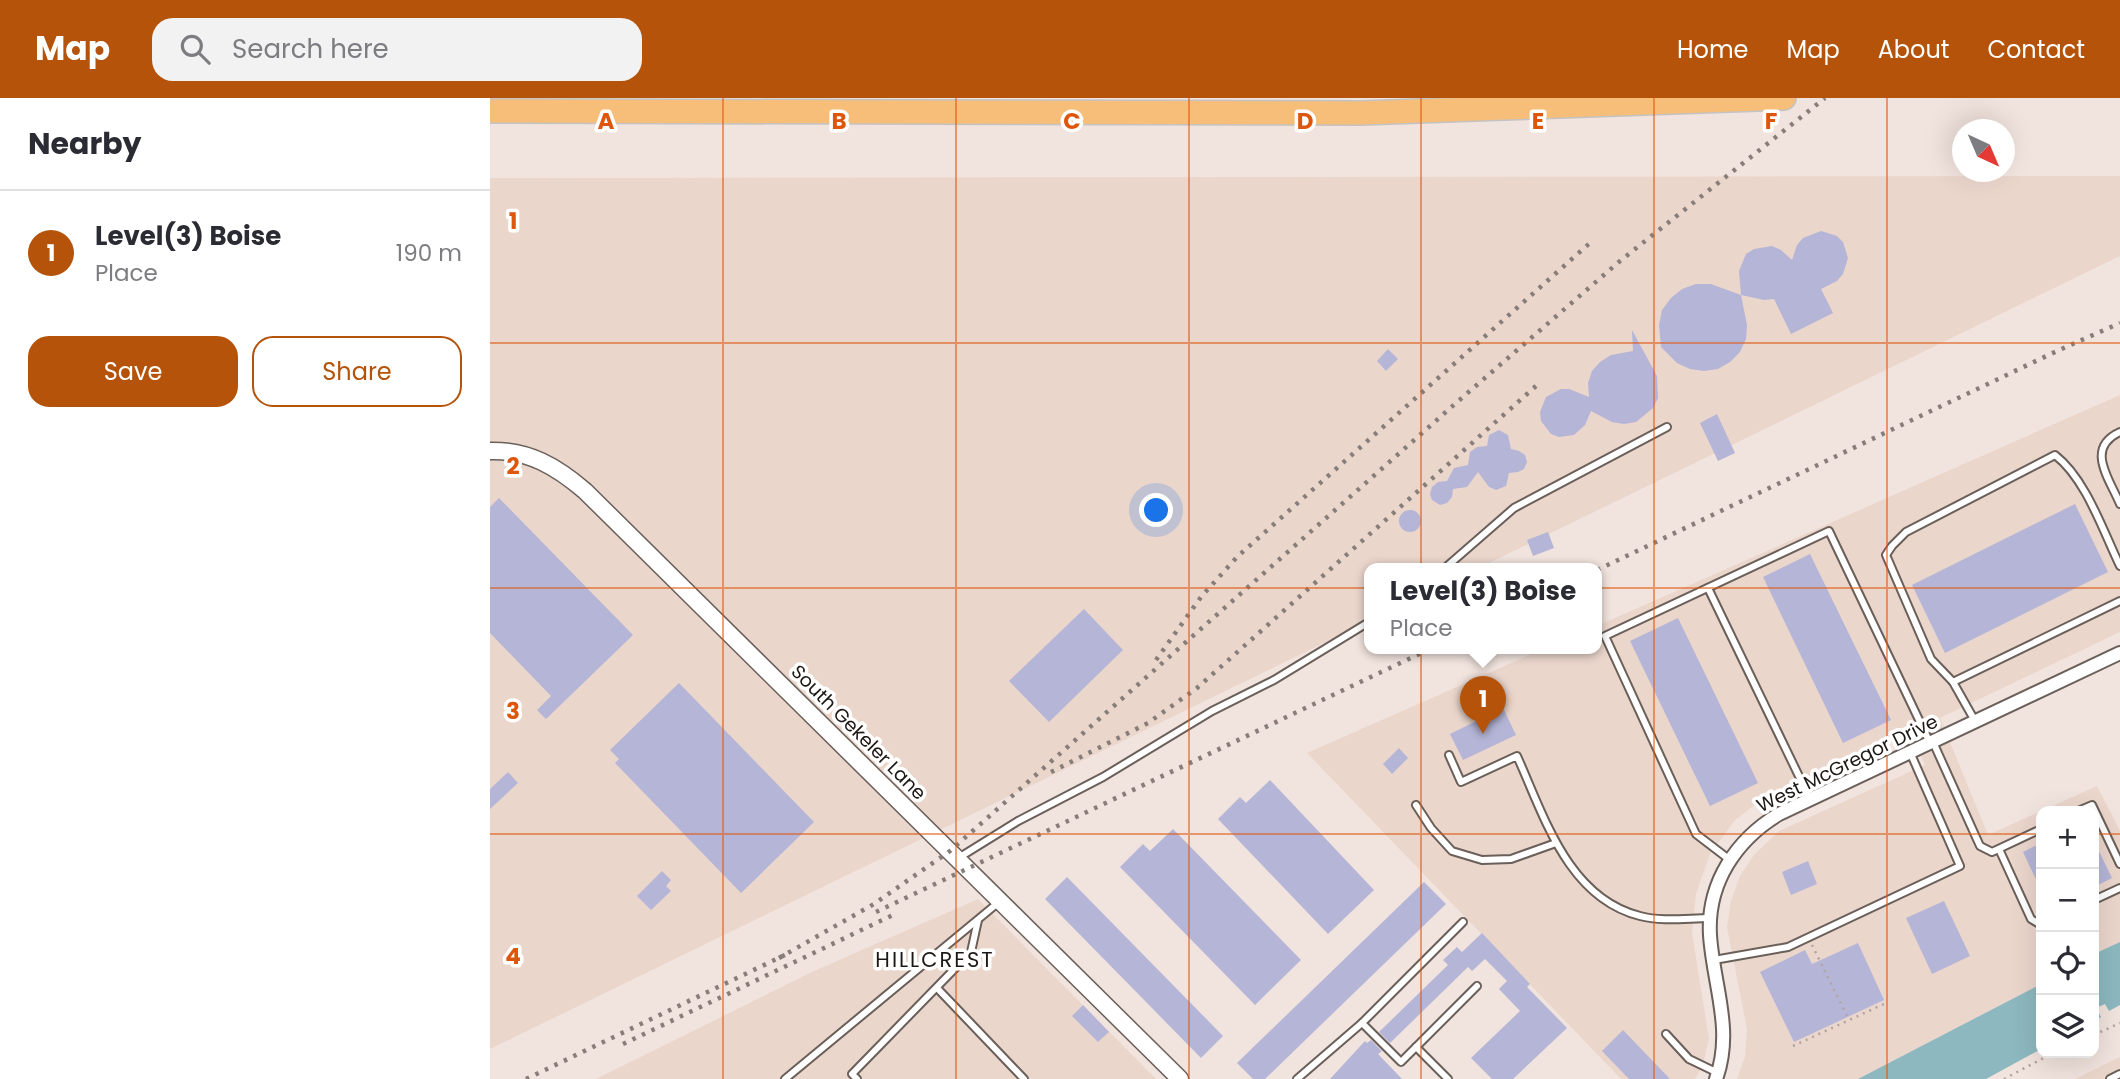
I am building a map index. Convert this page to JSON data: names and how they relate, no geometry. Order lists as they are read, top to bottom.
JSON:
{
  "streets": {
    "street": ["South Gekeler Lane", "West McGregor Drive"]
  },
  "districts": ["HILLCREST"],
  "north": "bottom right",
  "page": {
    "header": "Map",
    "search": "Search here",
    "nav": [
      "Home",
      "Map",
      "About",
      "Contact"
    ],
    "heading": "Nearby",
    "list": [
      {
        "mark": "1",
        "name": "Level(3) Boise",
        "note": "Place",
        "value": "190 m"
      }
    ],
    "buttons": ["Save", "Share"],
    "popup": ["Level(3) Boise", "Place"],
    "pins": "1",
    "map_buttons": ["+", "−"]
  },
  "grid": {
    "columns": [
      "A",
      "B",
      "C",
      "D",
      "E",
      "F"
    ],
    "rows": [
      "1",
      "2",
      "3",
      "4"
    ]
  }
}
